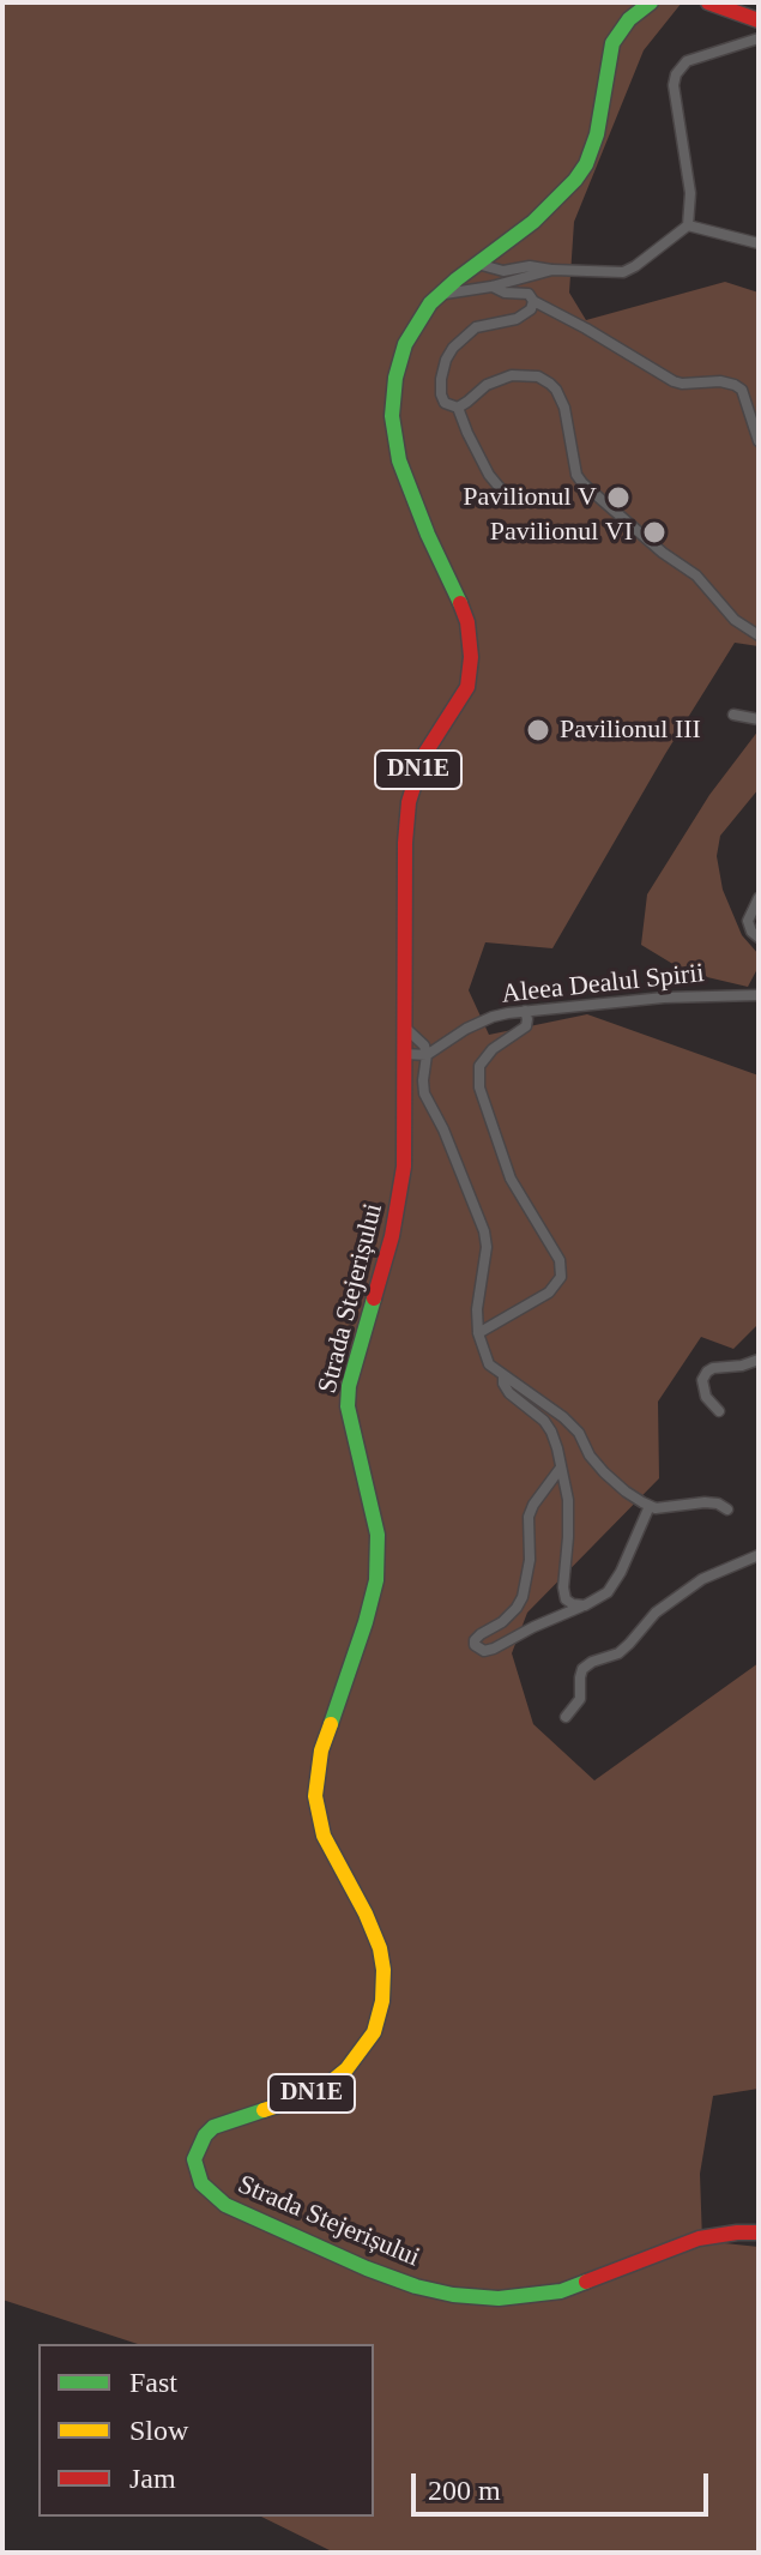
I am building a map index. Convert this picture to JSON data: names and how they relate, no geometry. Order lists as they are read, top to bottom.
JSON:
{
  "streets": {
    "main road": ["DN1E", "Strada Stejerișului"],
    "street": ["Aleea Dealul Spirii"]
  },
  "crossings": [
    ["DN1E", "Strada Stejerișului"]
  ],
  "places": ["Pavilionul V", "Pavilionul VI", "Pavilionul III"],
  "legend": ["Fast", "Slow", "Jam"],
  "scale_bar": "200 m"
}
